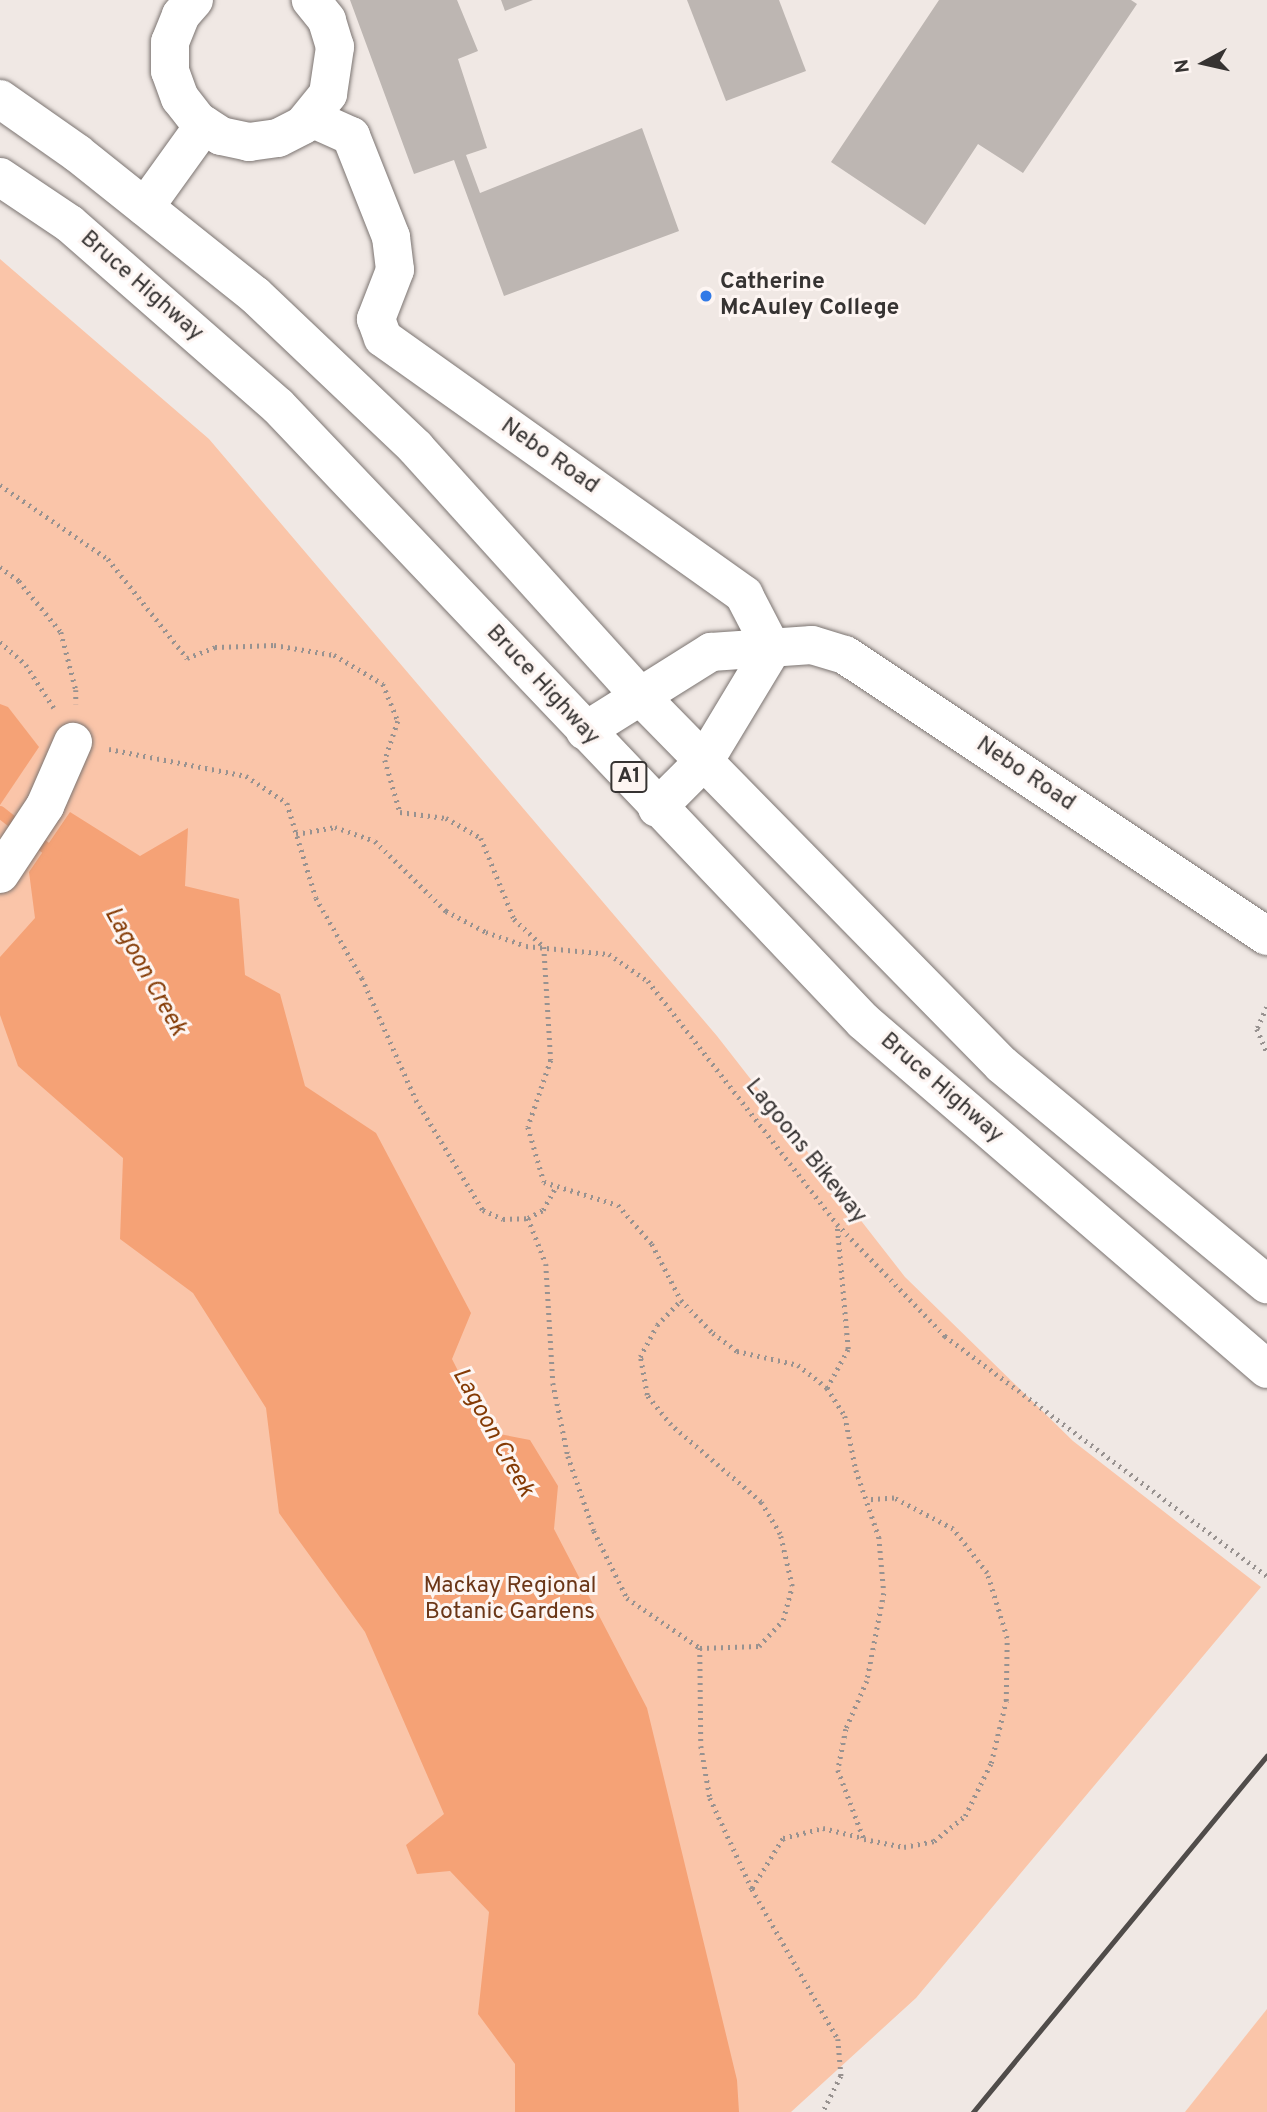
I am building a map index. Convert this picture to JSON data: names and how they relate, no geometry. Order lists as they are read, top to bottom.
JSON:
{
  "streets": {
    "main road": ["Bruce Highway", "Nebo Road", "A1"],
    "path": ["Lagoons Bikeway"]
  },
  "crossings": [
    ["Bruce Highway", "Nebo Road"]
  ],
  "water": ["Lagoon Creek"],
  "parks": ["Mackay Regional Botanic Gardens"],
  "places": ["Catherine McAuley College"],
  "north": "left"
}
